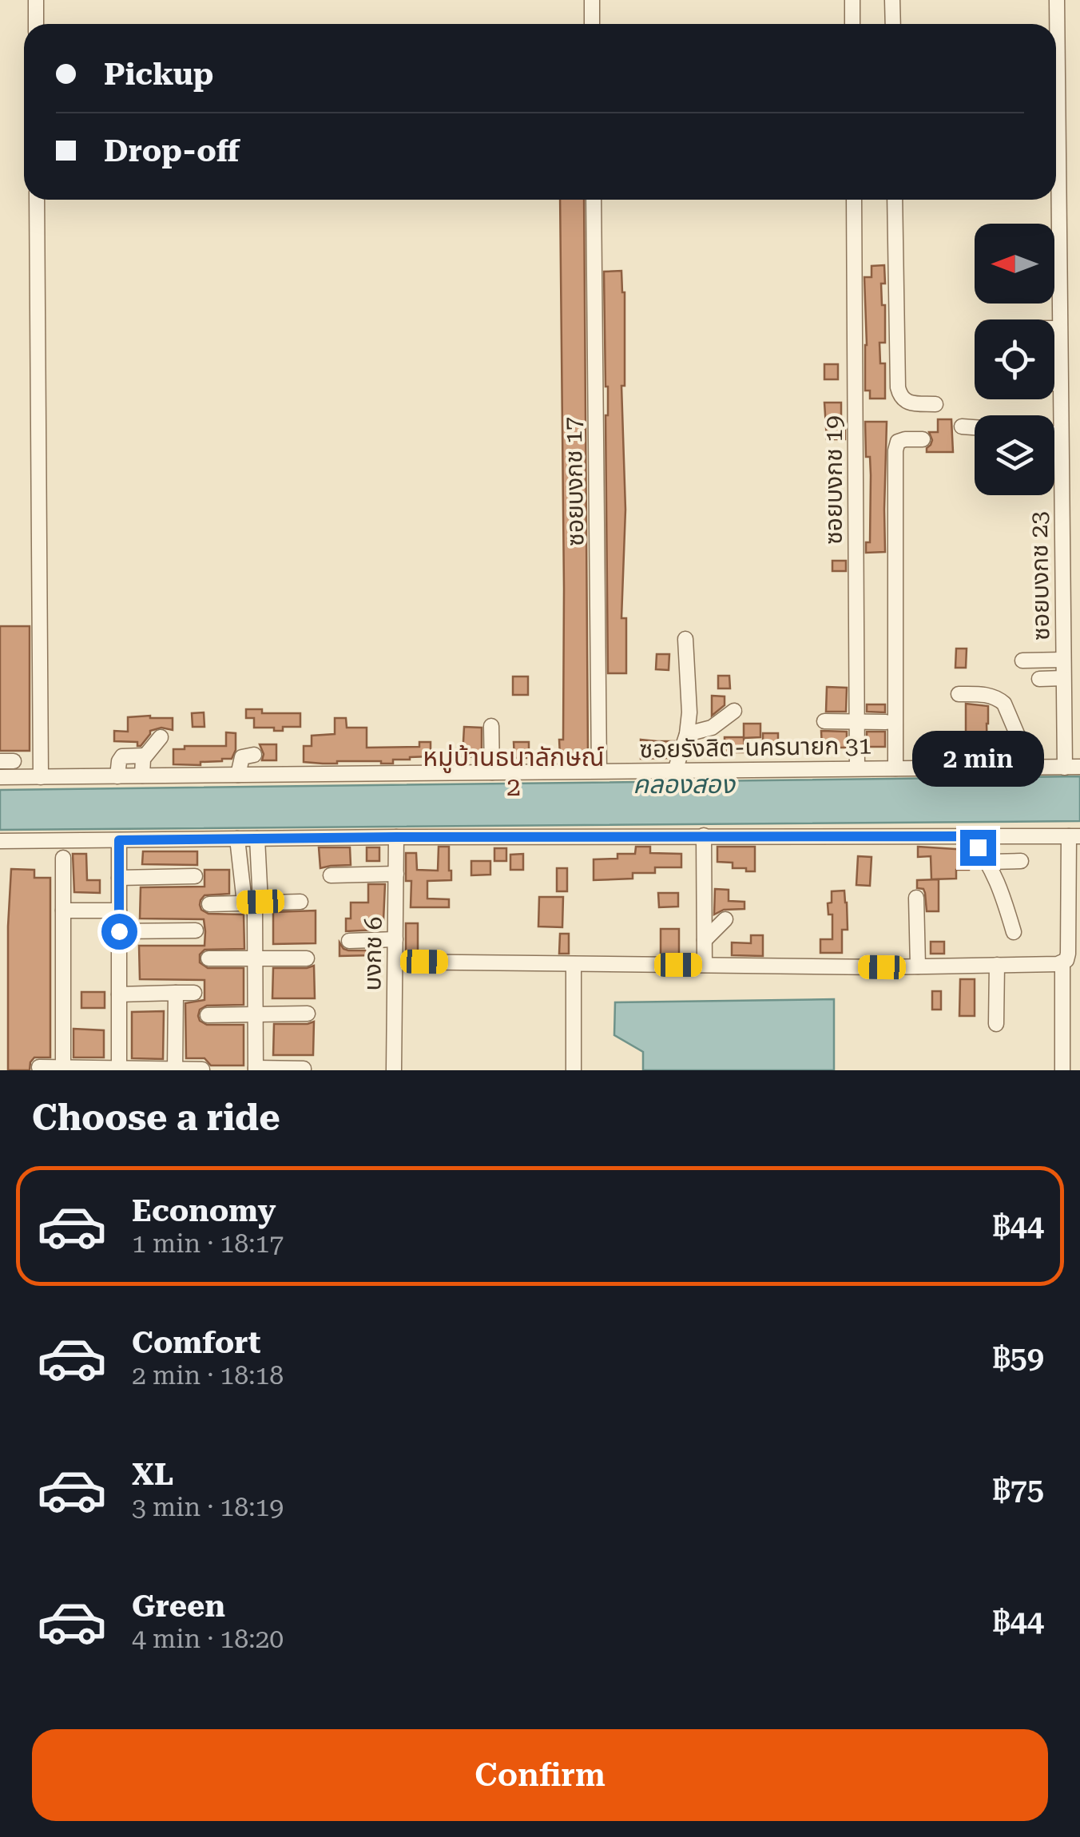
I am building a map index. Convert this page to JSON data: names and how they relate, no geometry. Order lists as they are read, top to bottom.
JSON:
{
  "streets": {
    "street": [
      "ซอยบงกช 19",
      "ซอยบงกช 17",
      "ซอยบงกช 23",
      "ซอยรังสิต-นครนายก 31",
      "บงกช 6"
    ]
  },
  "crossings": [
    ["ซอยบงกช 19", "ซอยรังสิต-นครนายก 31"],
    ["ซอยบงกช 17", "ซอยรังสิต-นครนายก 31"],
    ["ซอยบงกช 23", "ซอยรังสิต-นครนายก 31"]
  ],
  "districts": ["หมู่บ้านธนาลักษณ์ 2"],
  "water": ["คลองสอง"],
  "north": "left",
  "page": {
    "banner": ["Pickup", "Drop-off"],
    "bubble": "2 min",
    "heading": "Choose a ride",
    "list": [
      {
        "name": "Economy",
        "note": "1 min · 18:17",
        "value": "฿44"
      },
      {
        "name": "Comfort",
        "note": "2 min · 18:18",
        "value": "฿59"
      },
      {
        "name": "XL",
        "note": "3 min · 18:19",
        "value": "฿75"
      },
      {
        "name": "Green",
        "note": "4 min · 18:20",
        "value": "฿44"
      }
    ],
    "buttons": "Confirm"
  }
}
